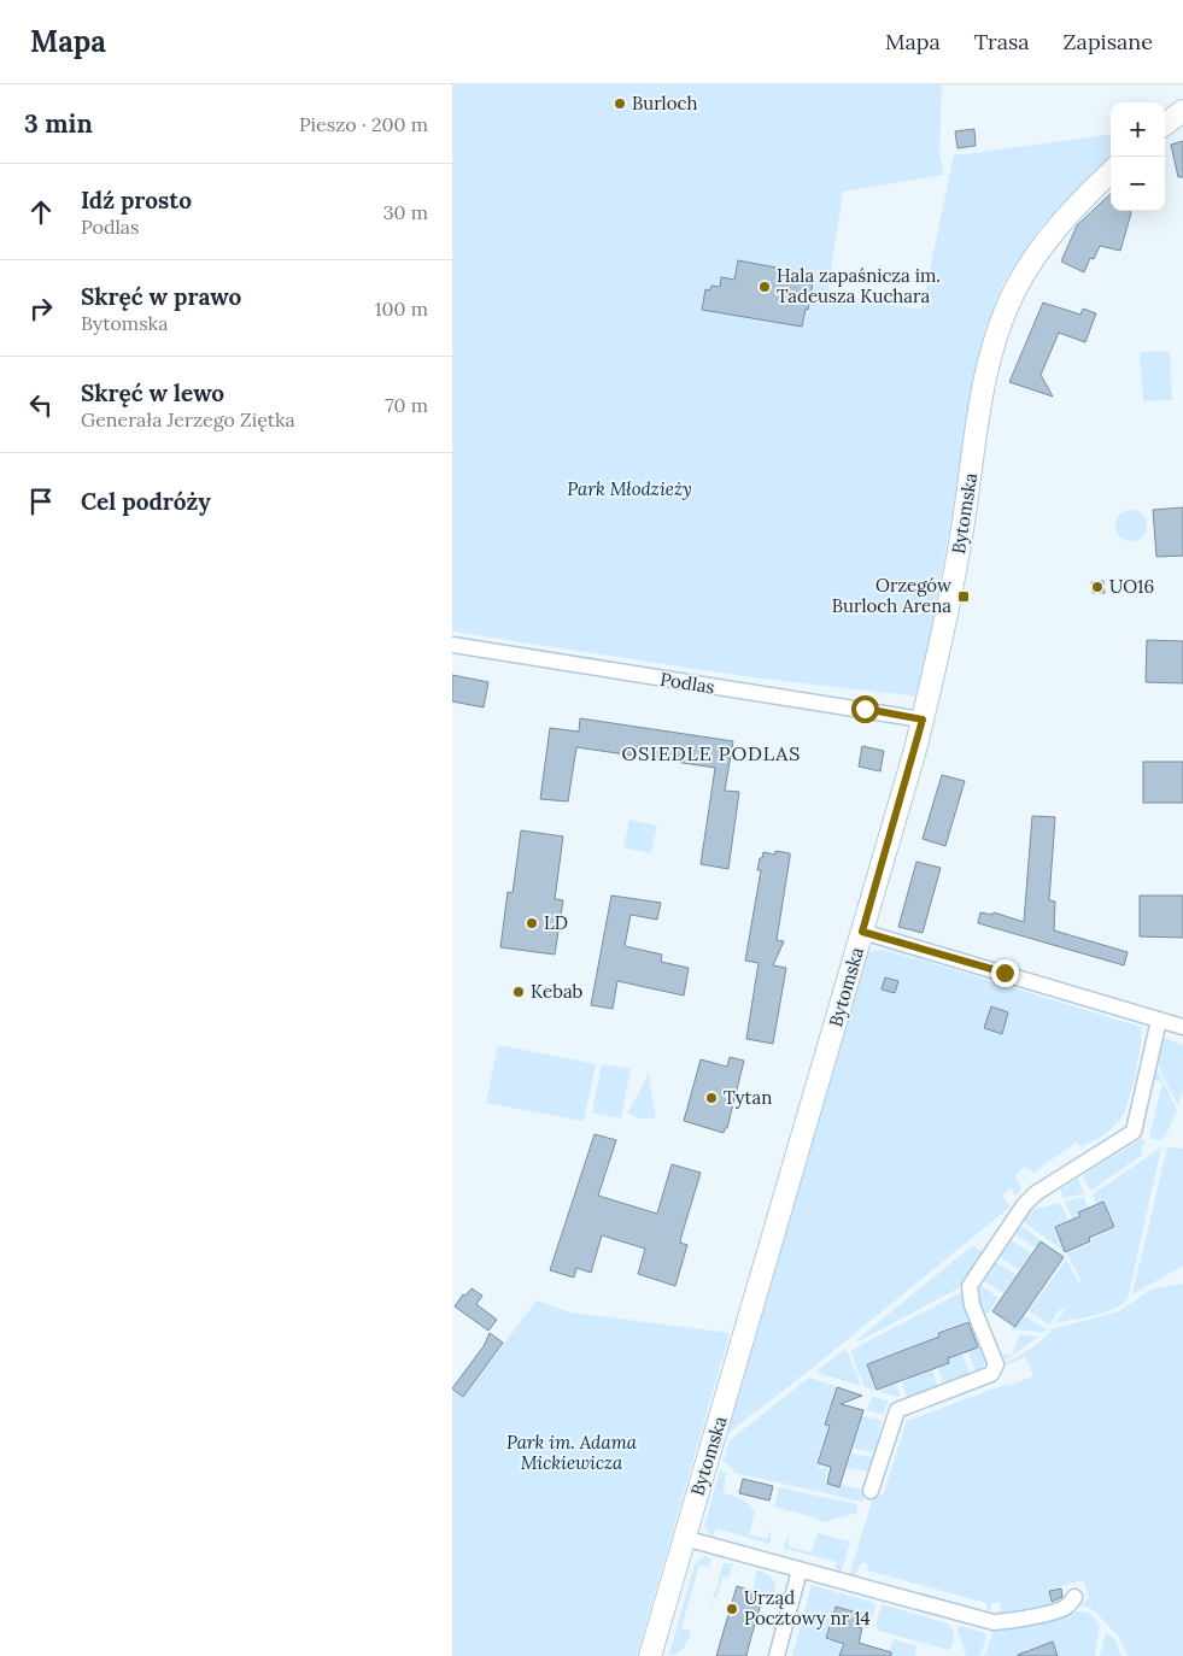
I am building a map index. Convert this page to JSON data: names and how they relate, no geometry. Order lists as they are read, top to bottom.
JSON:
{
  "streets": {
    "street": ["Bytomska", "Podlas"]
  },
  "crossings": [
    ["Bytomska", "Podlas"]
  ],
  "districts": ["OSIEDLE PODLAS"],
  "parks": ["Park Młodzieży", "Park im. Adama Mickiewicza"],
  "places": {
    "other": [
      "Burloch",
      "Hala zapaśnicza im. Tadeusza Kuchara",
      "UO16",
      "LD",
      "Kebab",
      "Tytan",
      "Urząd Pocztowy nr 14"
    ],
    "transit": ["Orzegów Burloch Arena"]
  },
  "page": {
    "header": "Mapa",
    "nav": ["Mapa", "Trasa", "Zapisane"],
    "heading": ["3 min", "Pieszo · 200 m"],
    "map_buttons": ["+", "−"],
    "list": [
      ["Idź prosto", "Podlas", "30 m"],
      ["Skręć w prawo", "Bytomska", "100 m"],
      ["Skręć w lewo", "Generała Jerzego Ziętka", "70 m"],
      "Cel podróży"
    ]
  }
}
